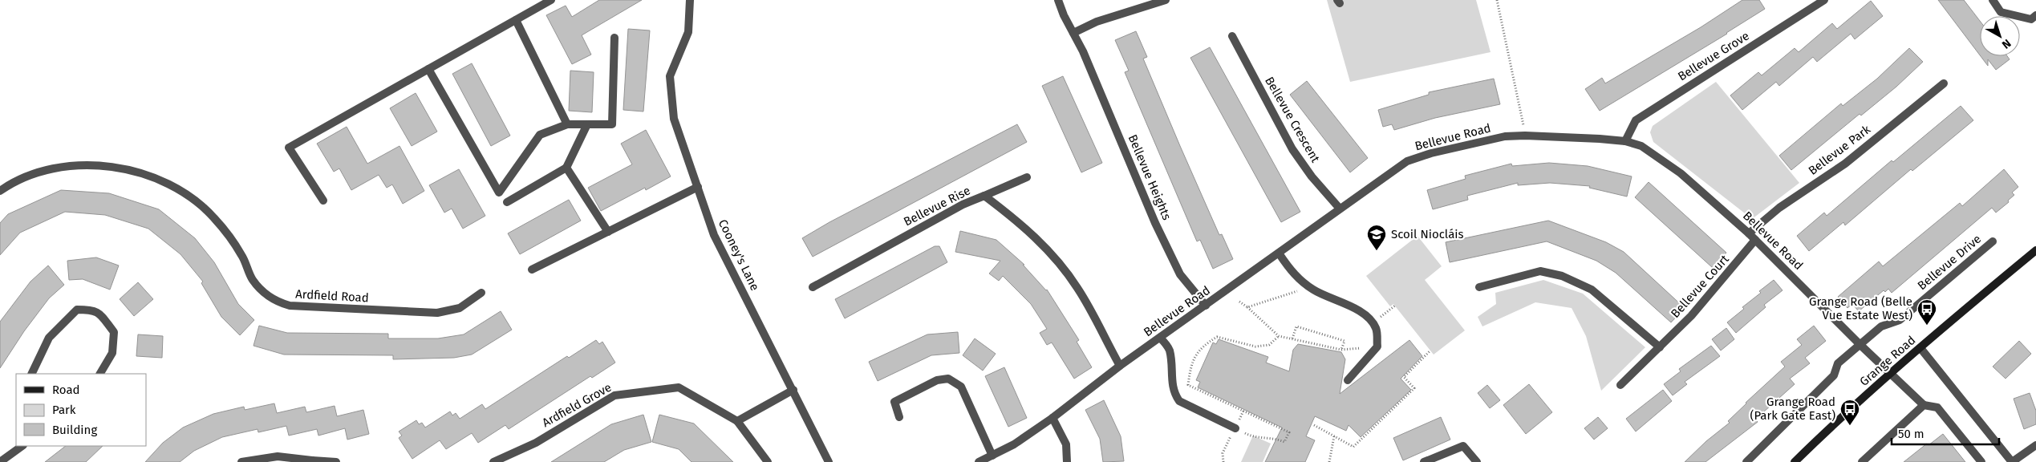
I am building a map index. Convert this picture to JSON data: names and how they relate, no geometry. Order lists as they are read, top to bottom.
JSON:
{
  "streets": {
    "main road": ["Grange Road"],
    "street": [
      "Bellevue Grove",
      "Bellevue Crescent",
      "Bellevue Road",
      "Bellevue Park",
      "Bellevue Heights",
      "Bellevue Rise",
      "Cooney's Lane",
      "Bellevue Drive",
      "Bellevue Court",
      "Ardfield Road",
      "Ardfield Grove"
    ]
  },
  "crossings": [
    ["Bellevue Grove", "Bellevue Road"],
    ["Bellevue Crescent", "Bellevue Road"],
    ["Bellevue Road", "Bellevue Park"],
    ["Bellevue Road", "Bellevue Heights"],
    ["Bellevue Road", "Bellevue Rise"],
    ["Bellevue Road", "Bellevue Drive"],
    ["Bellevue Road", "Bellevue Court"],
    ["Bellevue Road", "Grange Road"]
  ],
  "places": {
    "school or university": ["Scoil Niocláis"],
    "bus stop": ["Grange Road (Belle Vue Estate West)", "Grange Road (Park Gate East)"]
  },
  "legend": ["Road", "Park", "Building"],
  "scale_bar": "50 m",
  "north": "bottom right"
}
